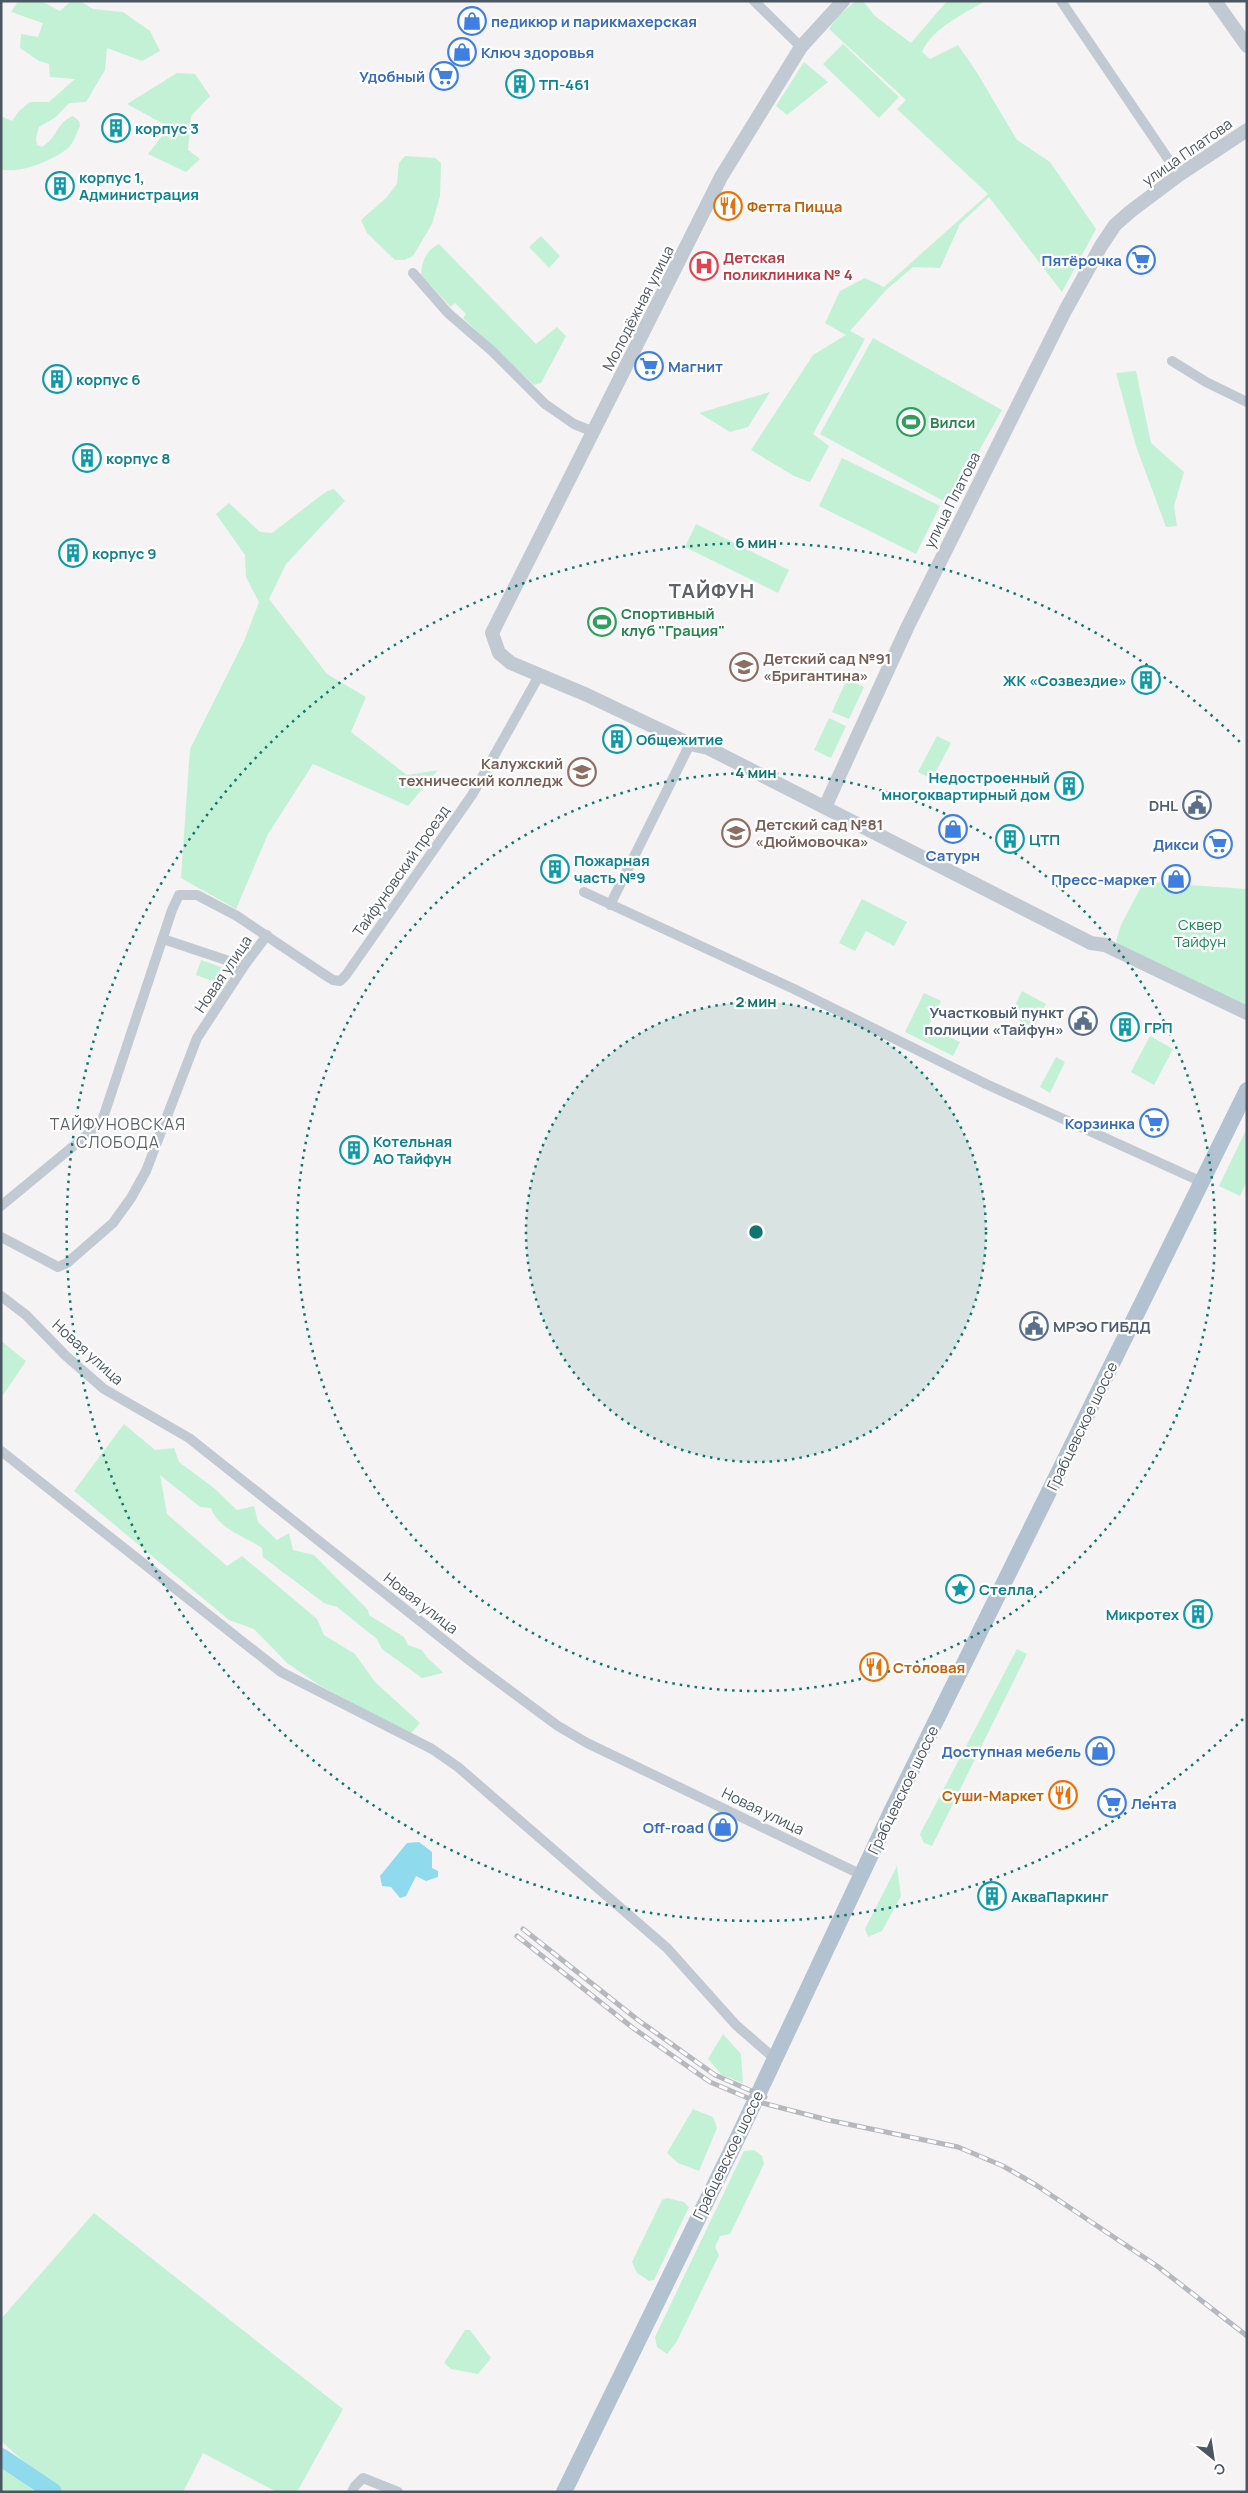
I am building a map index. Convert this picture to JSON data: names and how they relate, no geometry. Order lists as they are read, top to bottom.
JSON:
{
  "streets": {
    "main road": ["Грабцевское шоссе"],
    "street": [
      "улица Платова",
      "Молодёжная улица",
      "Тайфуновский проезд",
      "Новая улица"
    ]
  },
  "crossings": [
    ["Молодёжная улица", "Тайфуновский проезд"],
    ["Тайфуновский проезд", "Новая улица"],
    ["Новая улица", "Грабцевское шоссе"]
  ],
  "districts": ["ТАЙФУН", "ТАЙФУНОВСКАЯ СЛОБОДА"],
  "parks": ["Сквер Тайфун"],
  "places": {
    "shop": [
      "педикюр и парикмахерская",
      "Ключ здоровья",
      "Сатурн",
      "Пресс-маркет",
      "Доступная мебель",
      "Off-road"
    ],
    "supermarket": [
      "Удобный",
      "Пятёрочка",
      "Магнит",
      "Дикси",
      "Корзинка",
      "Лента"
    ],
    "building": [
      "ТП-461",
      "корпус 3",
      "корпус 1, Администрация",
      "корпус 6",
      "корпус 8",
      "корпус 9",
      "ЖК «Созвездие»",
      "Общежитие",
      "Недостроенный многоквартирный дом",
      "ЦТП",
      "Пожарная часть №9",
      "ГРП",
      "Котельная АО Тайфун",
      "Микротех",
      "АкваПаркинг"
    ],
    "restaurant": ["Фетта Пицца", "Столовая", "Суши-Маркет"],
    "hospital": ["Детская поликлиника № 4"],
    "sports": ["Вилси", "Спортивный клуб \"Грация\""],
    "school or university": ["Детский сад №91 «Бригантина»", "Калужский технический колледж", "Детский сад №81 «Дюймовочка»"],
    "public building": ["DHL", "Участковый пункт полиции «Тайфун»", "МРЭО ГИБДД"],
    "place": ["Стелла"]
  },
  "north": "bottom right",
  "rings": ["6 мин", "4 мин", "2 мин"]
}
